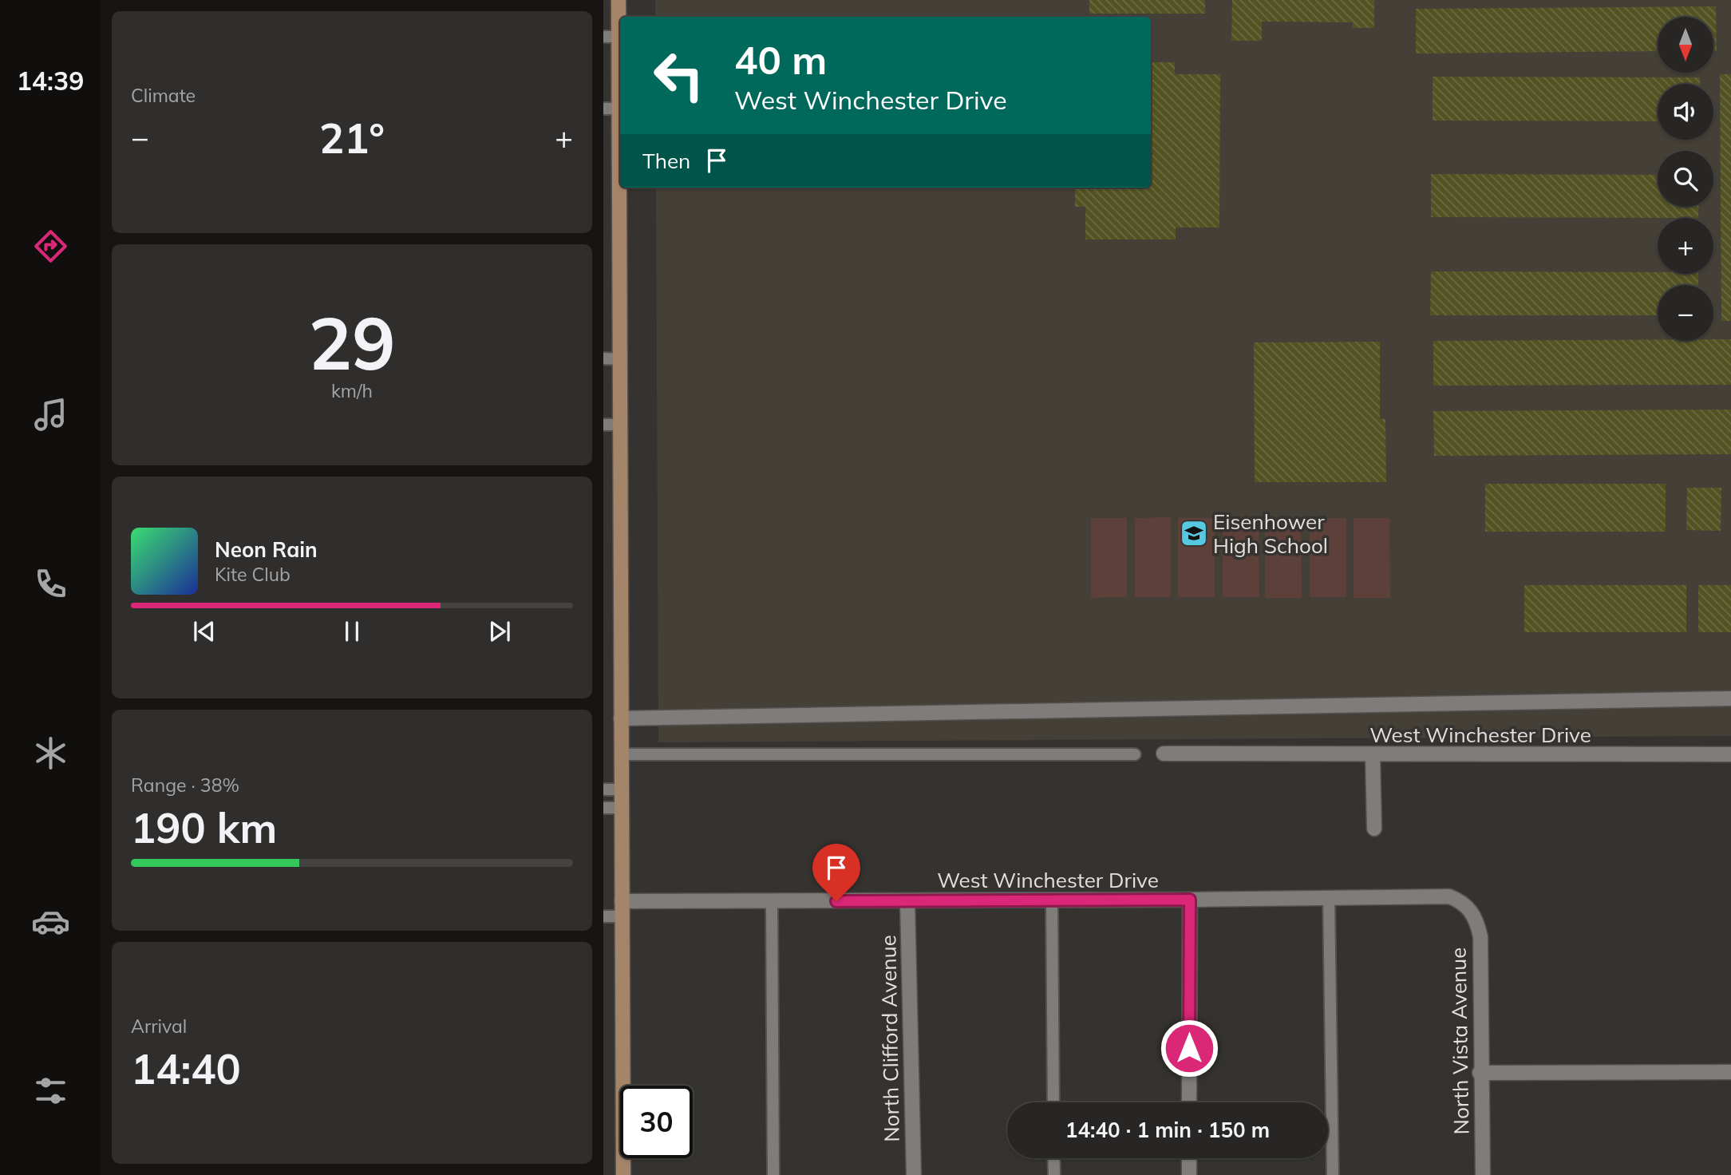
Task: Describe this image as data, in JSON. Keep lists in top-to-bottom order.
{
  "streets": {
    "street": ["West Winchester Drive", "North Clifford Avenue", "North Vista Avenue"]
  },
  "crossings": [
    ["West Winchester Drive", "North Clifford Avenue"],
    ["West Winchester Drive", "North Vista Avenue"]
  ],
  "places": {
    "school or university": ["Eisenhower High School"]
  },
  "north": "bottom",
  "page": {
    "tabs": "14:39",
    "tile": [
      "Climate",
      ["29", "km/h"],
      ["Range · 38%", "190 km"],
      ["Arrival", "14:40"]
    ],
    "map_buttons": ["+", "−"],
    "turn": ["40 m", "West Winchester Drive"],
    "heat": ["−", "21°", "+"],
    "then": "Then",
    "song": ["Neon Rain", "Kite Club"],
    "limit": "30",
    "trip": "14:40 · 1 min · 150 m"
  }
}
